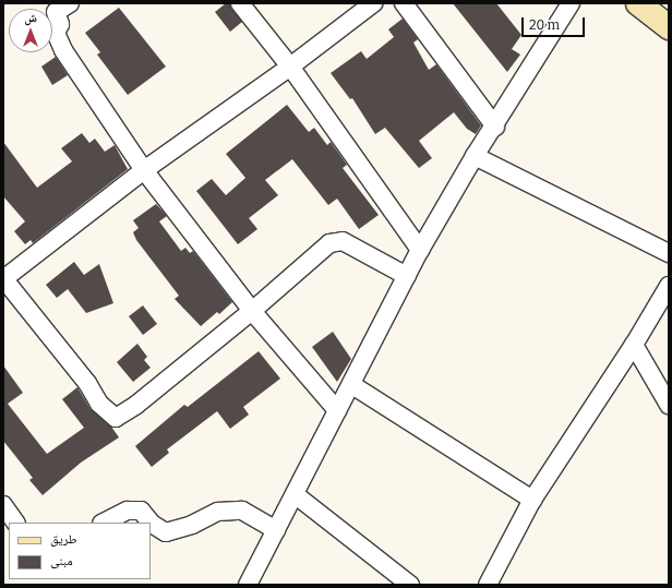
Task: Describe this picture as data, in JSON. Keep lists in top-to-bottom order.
{
  "legend": ["طريق", "مبنى"],
  "scale_bar": "20 m",
  "north": "top"
}
